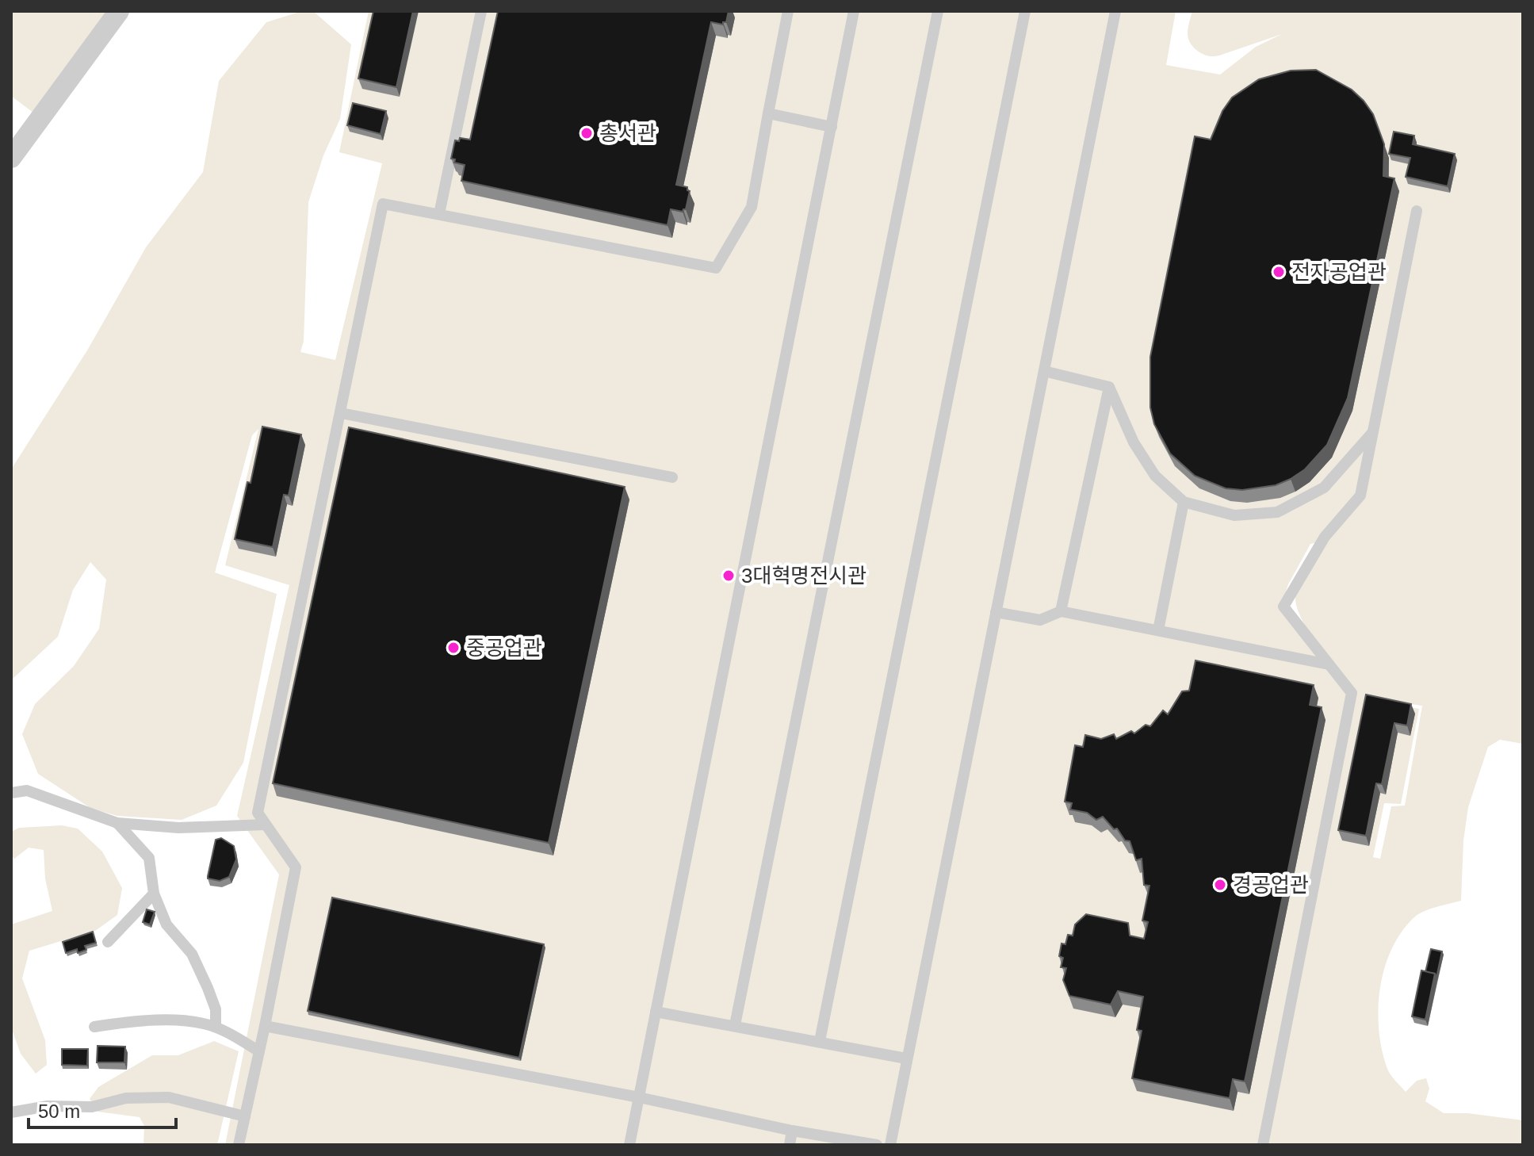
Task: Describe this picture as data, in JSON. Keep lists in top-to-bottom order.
{
  "places": [
    "총서관",
    "전자공업관",
    "3대혁명전시관",
    "중공업관",
    "경공업관"
  ],
  "scale_bar": "50 m"
}
